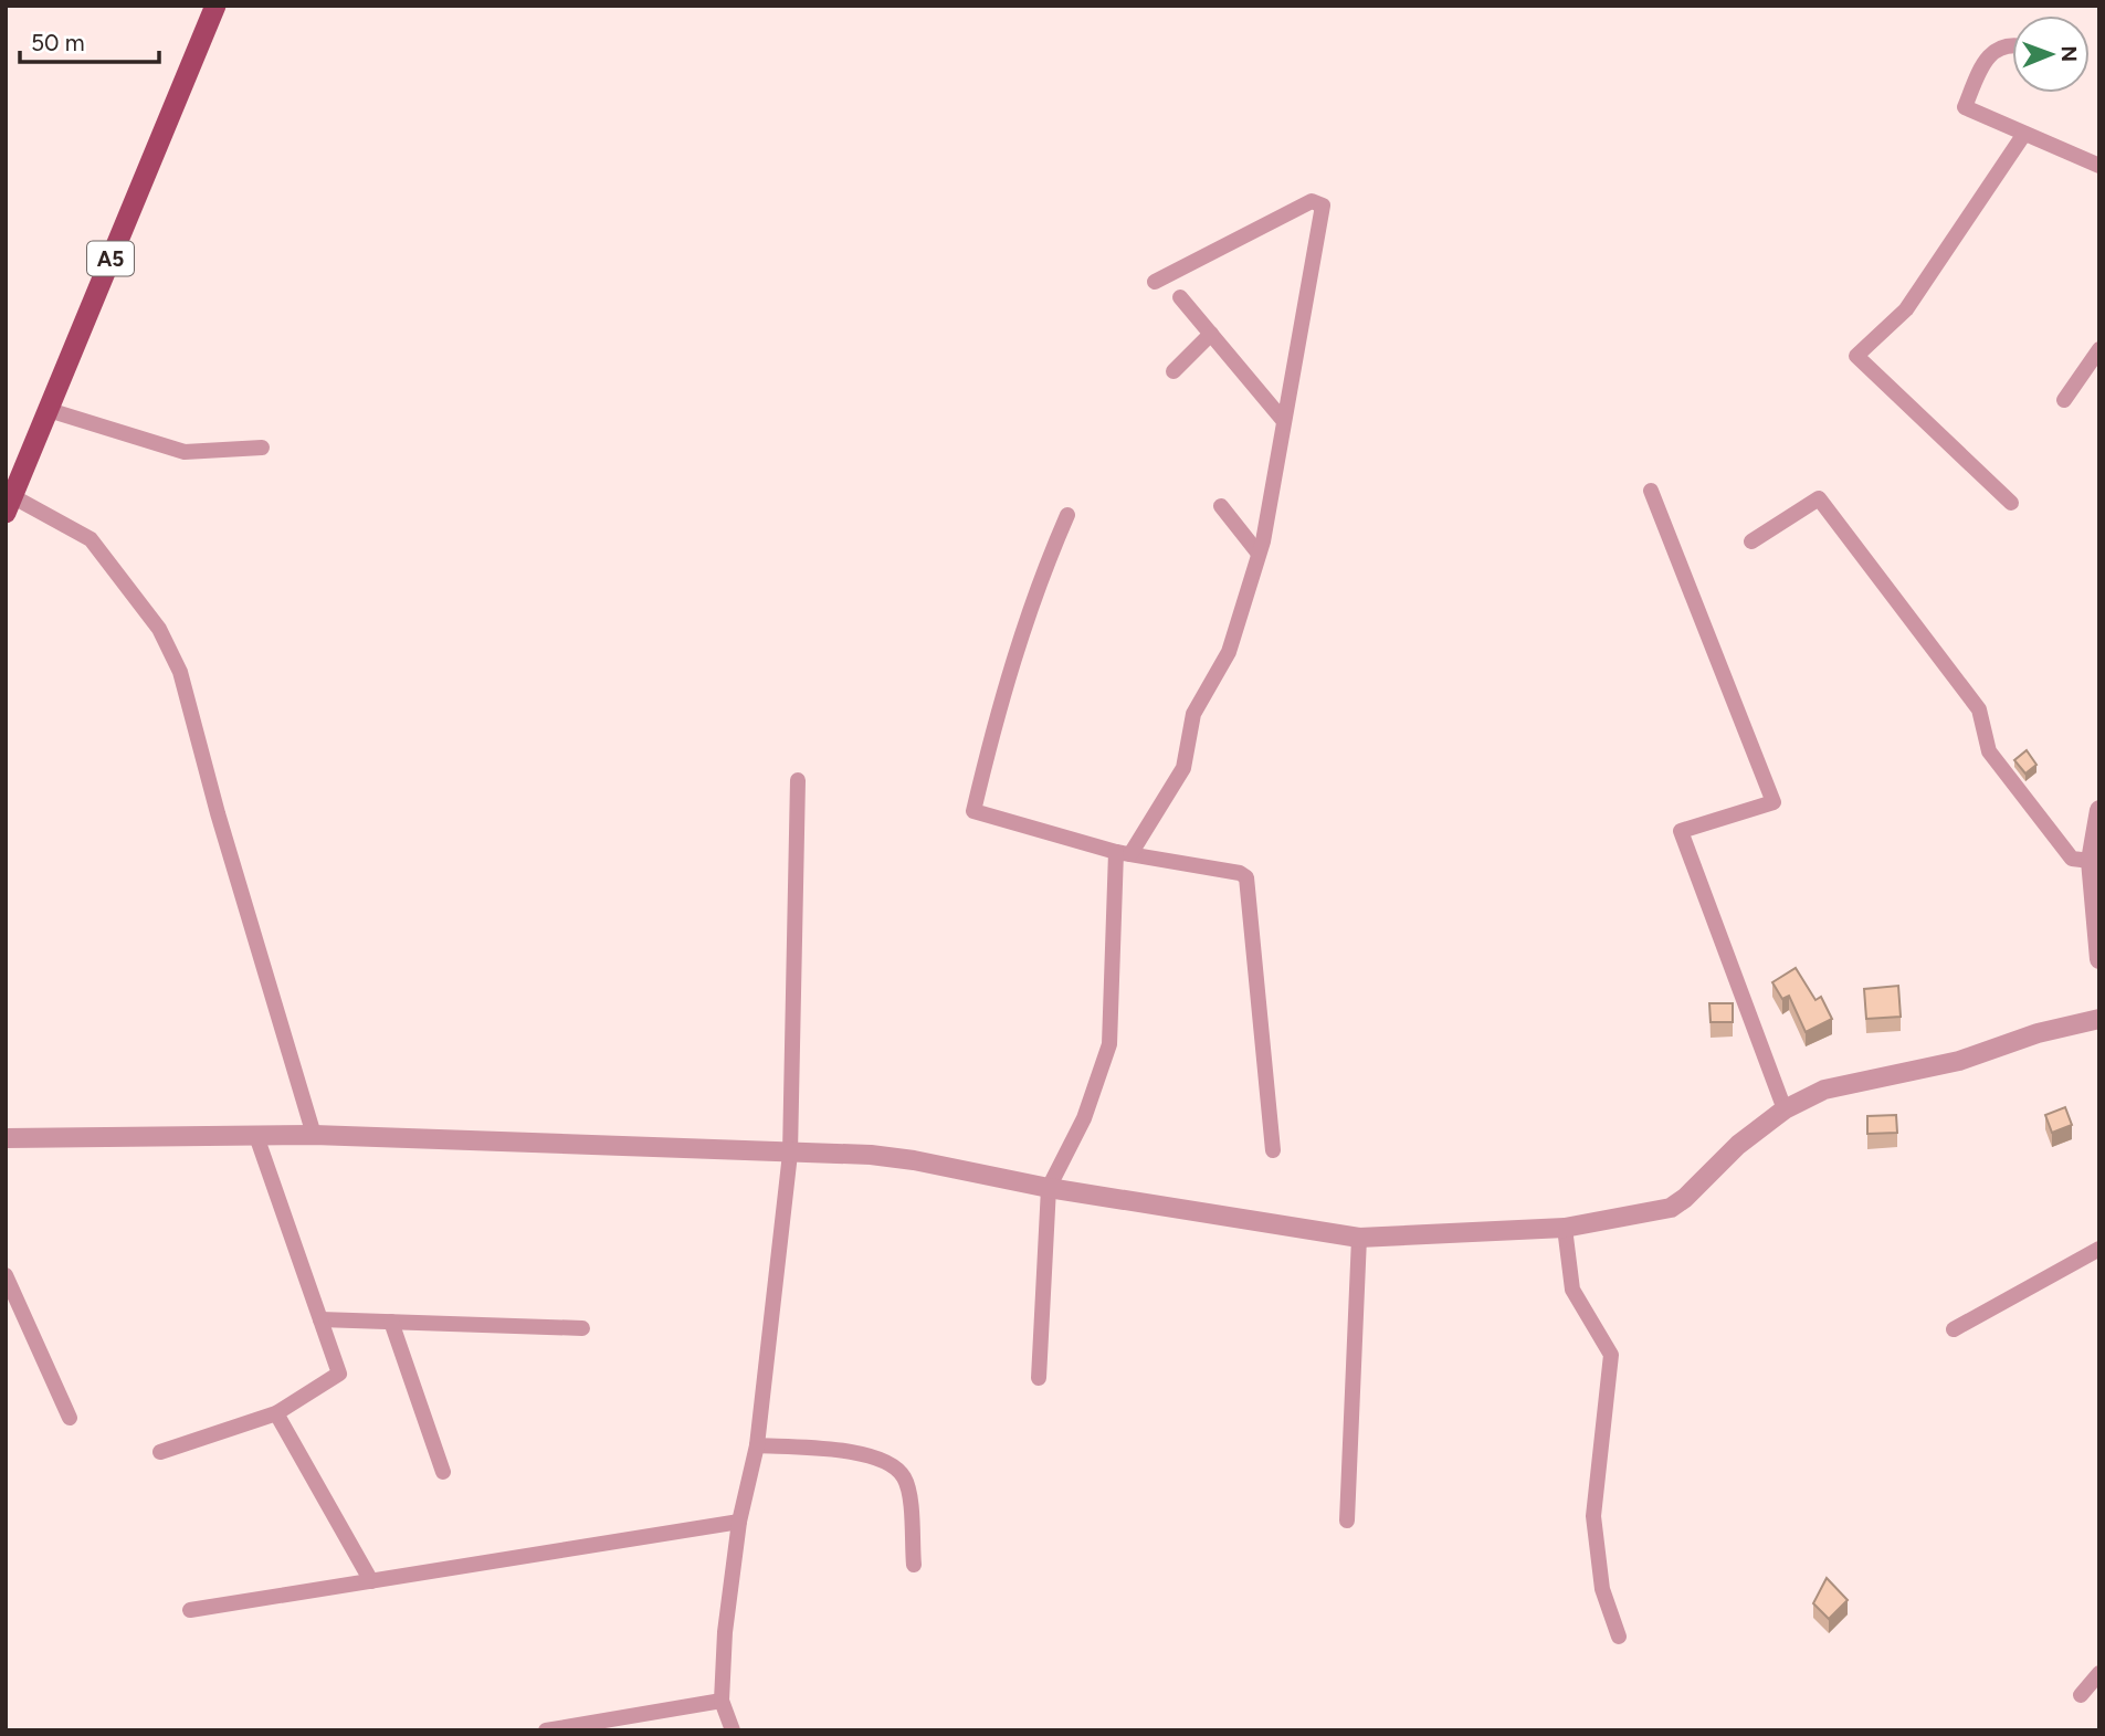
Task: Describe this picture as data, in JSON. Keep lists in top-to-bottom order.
{
  "streets": {
    "main road": ["A5"]
  },
  "scale_bar": "50 m",
  "north": "right"
}
